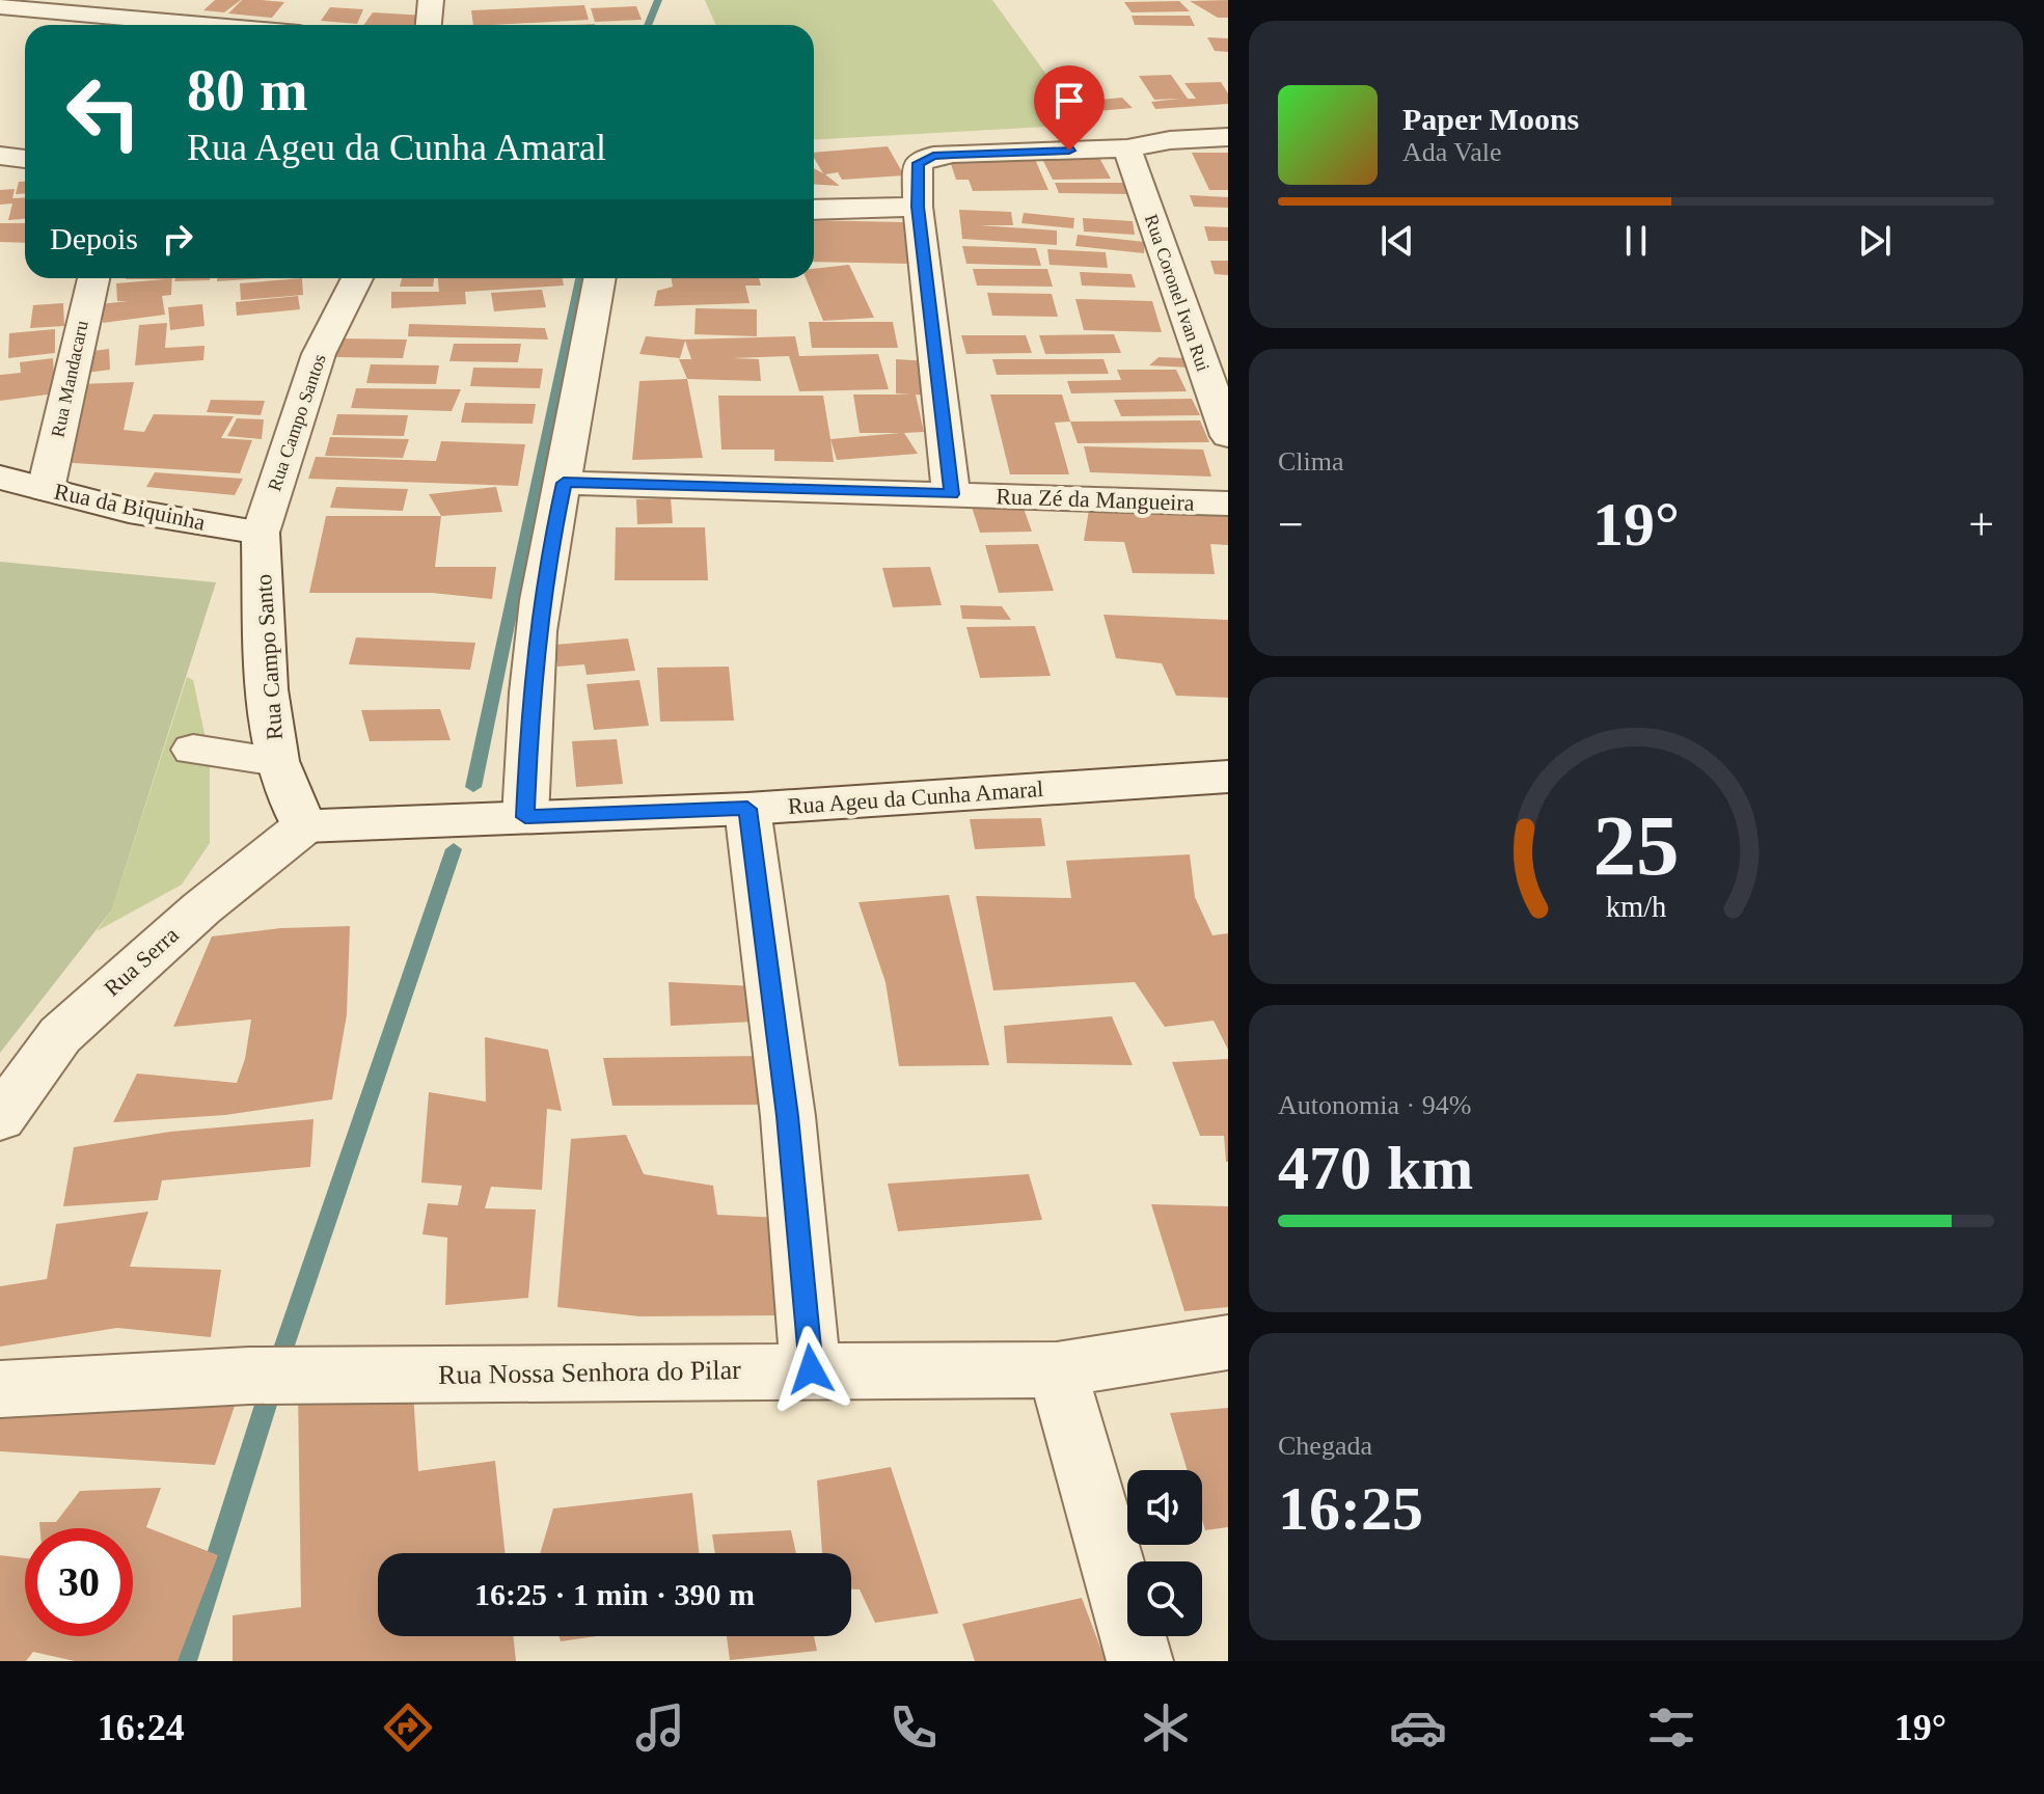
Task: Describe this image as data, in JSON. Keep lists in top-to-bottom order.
{
  "streets": {
    "street": [
      "Rua Coronel Ivan Rui",
      "Rua Mandacaru",
      "Rua Campo Santos",
      "Rua Zé da Mangueira",
      "Rua da Biquinha",
      "Rua Campo Santo",
      "Rua Ageu da Cunha Amaral",
      "Rua Serra",
      "Rua Nossa Senhora do Pilar"
    ]
  },
  "crossings": [
    ["Rua Mandacaru", "Rua da Biquinha"],
    ["Rua Campo Santos", "Rua da Biquinha"],
    ["Rua Campo Santos", "Rua Campo Santo"],
    ["Rua da Biquinha", "Rua Campo Santo"],
    ["Rua Campo Santo", "Rua Ageu da Cunha Amaral"],
    ["Rua Campo Santo", "Rua Serra"],
    ["Rua Ageu da Cunha Amaral", "Rua Serra"]
  ],
  "page": {
    "turn": ["80 m", "Rua Ageu da Cunha Amaral"],
    "song": ["Paper Moons", "Ada Vale"],
    "then": "Depois",
    "tile": [
      "Clima",
      ["Autonomia · 94%", "470 km"],
      ["Chegada", "16:25"]
    ],
    "heat": ["−", "19°", "+"],
    "limit": "30",
    "trip": "16:25 · 1 min · 390 m",
    "tabs": ["16:24", "19°"],
    "gauge": ["25", "km/h"]
  }
}
